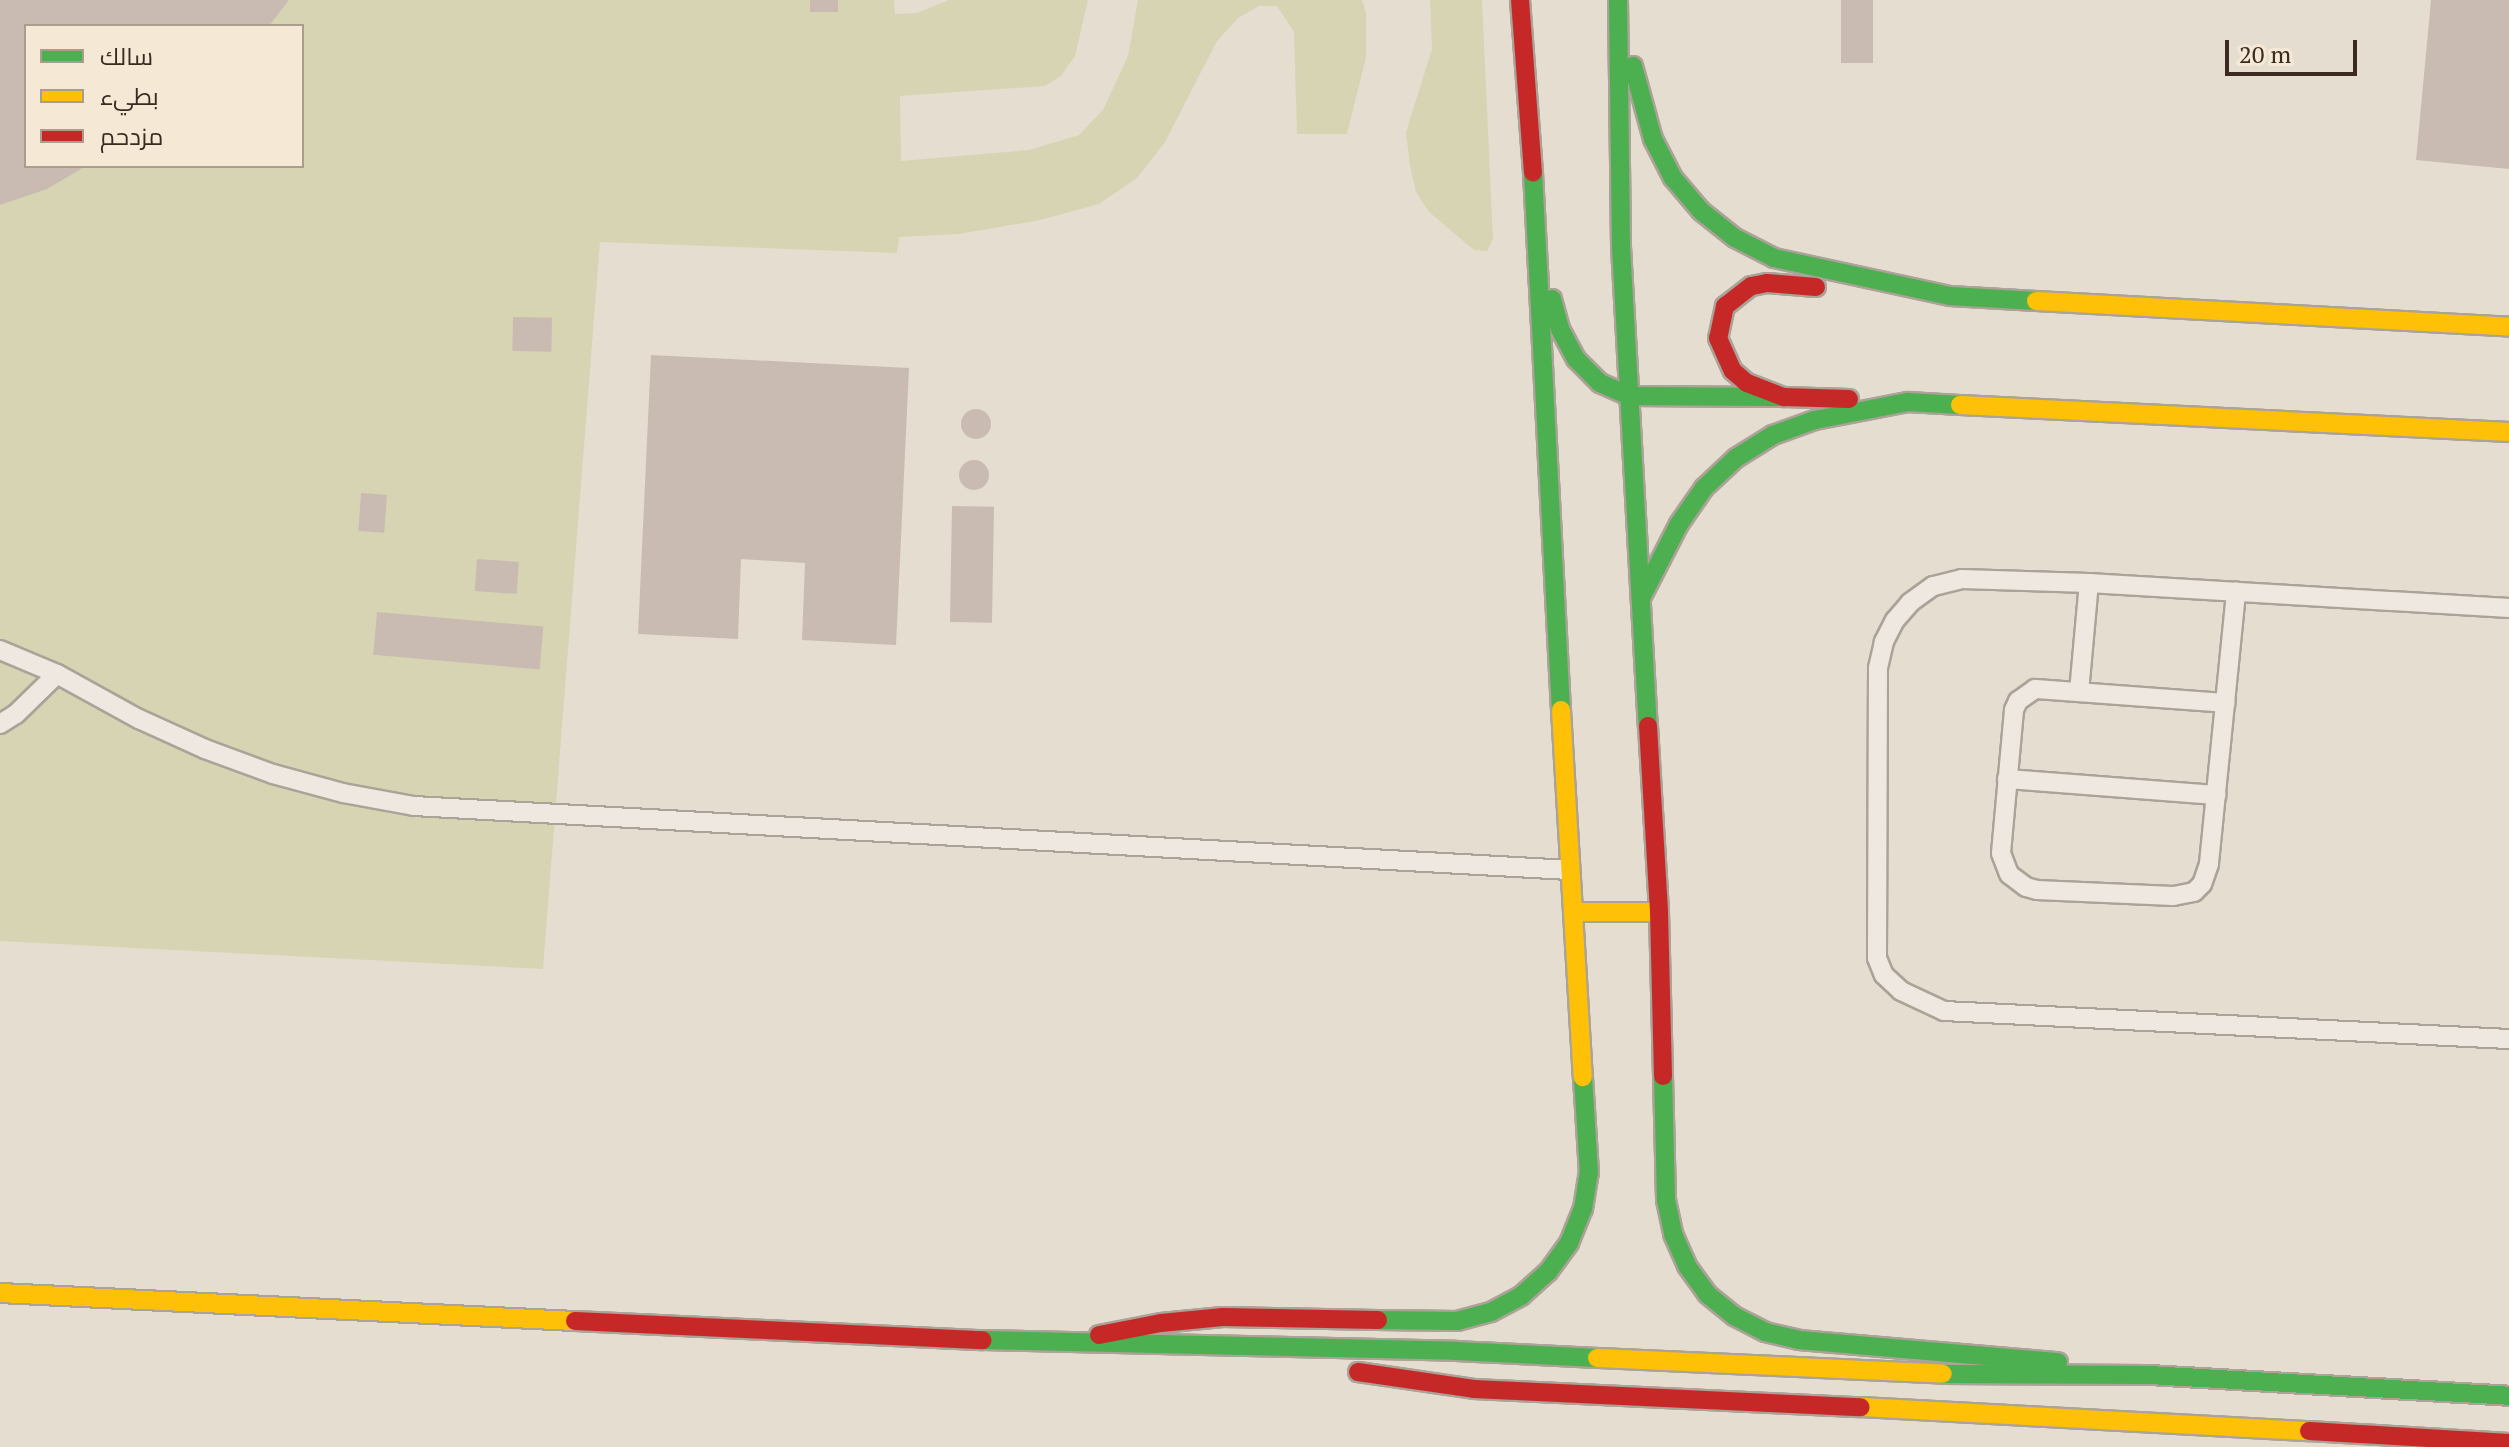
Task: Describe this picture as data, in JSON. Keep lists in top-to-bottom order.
{
  "legend": ["سالك", "بطيء", "مزدحم"],
  "scale_bar": "20 m"
}
